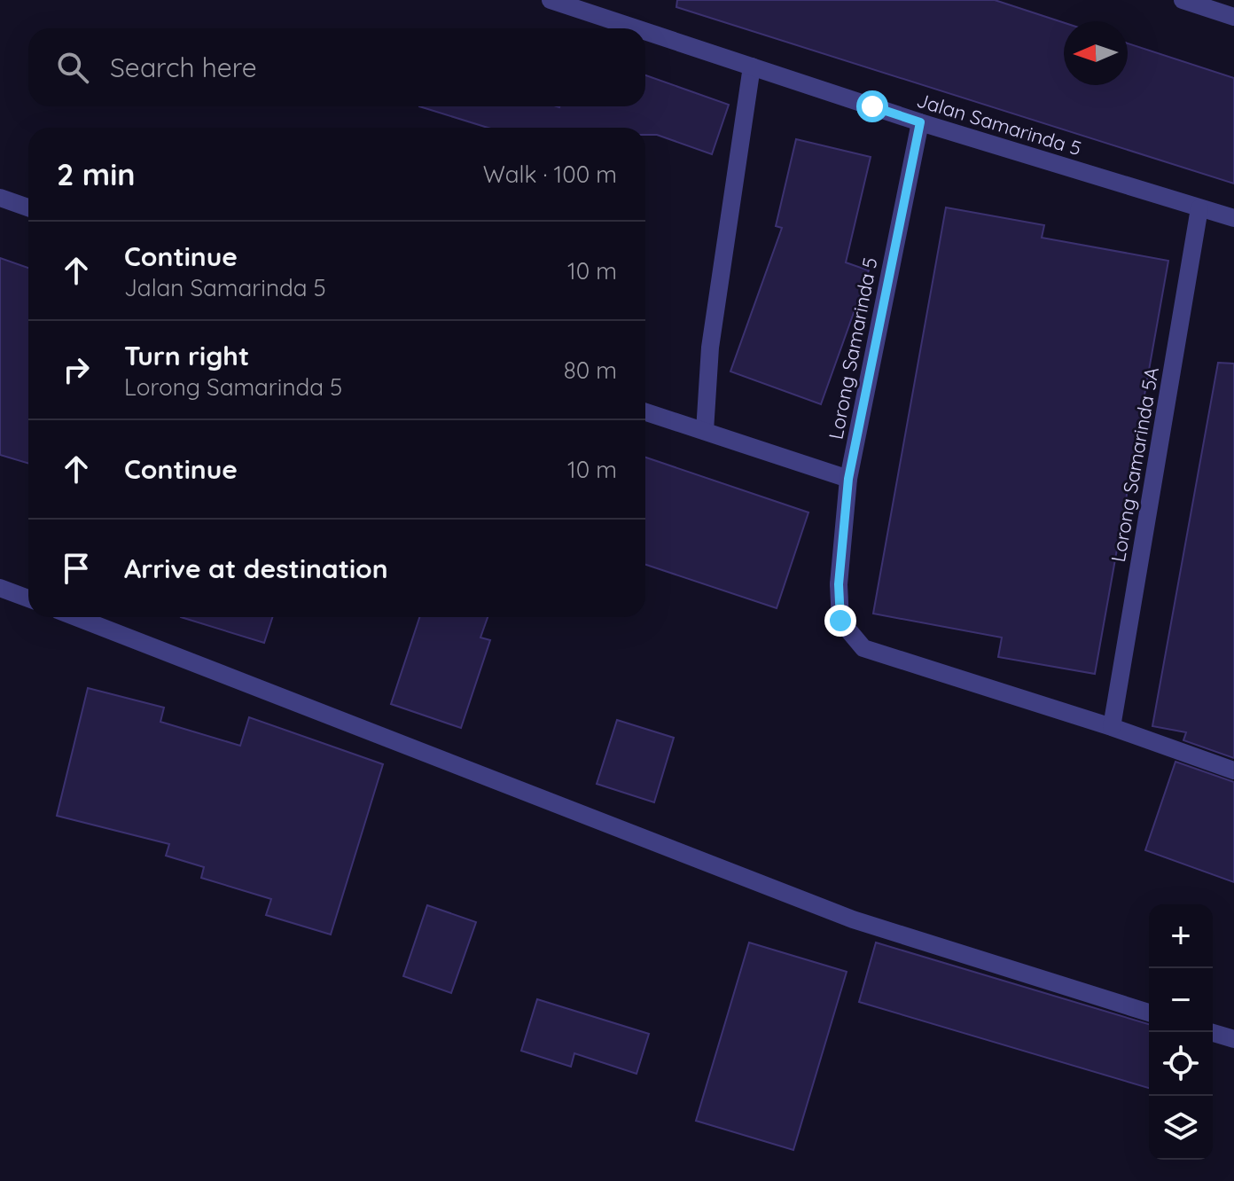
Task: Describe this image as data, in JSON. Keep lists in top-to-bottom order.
{
  "streets": {
    "street": ["Jalan Samarinda 5", "Lorong Samarinda 5", "Lorong Samarinda 5A"]
  },
  "crossings": [
    ["Jalan Samarinda 5", "Lorong Samarinda 5"],
    ["Jalan Samarinda 5", "Lorong Samarinda 5A"],
    ["Lorong Samarinda 5", "Lorong Samarinda 5A"]
  ],
  "north": "left",
  "page": {
    "search": "Search here",
    "heading": ["2 min", "Walk · 100 m"],
    "list": [
      ["Continue", "Jalan Samarinda 5", "10 m"],
      ["Turn right", "Lorong Samarinda 5", "80 m"],
      ["Continue", "10 m"],
      "Arrive at destination"
    ],
    "map_buttons": ["+", "−"]
  }
}
